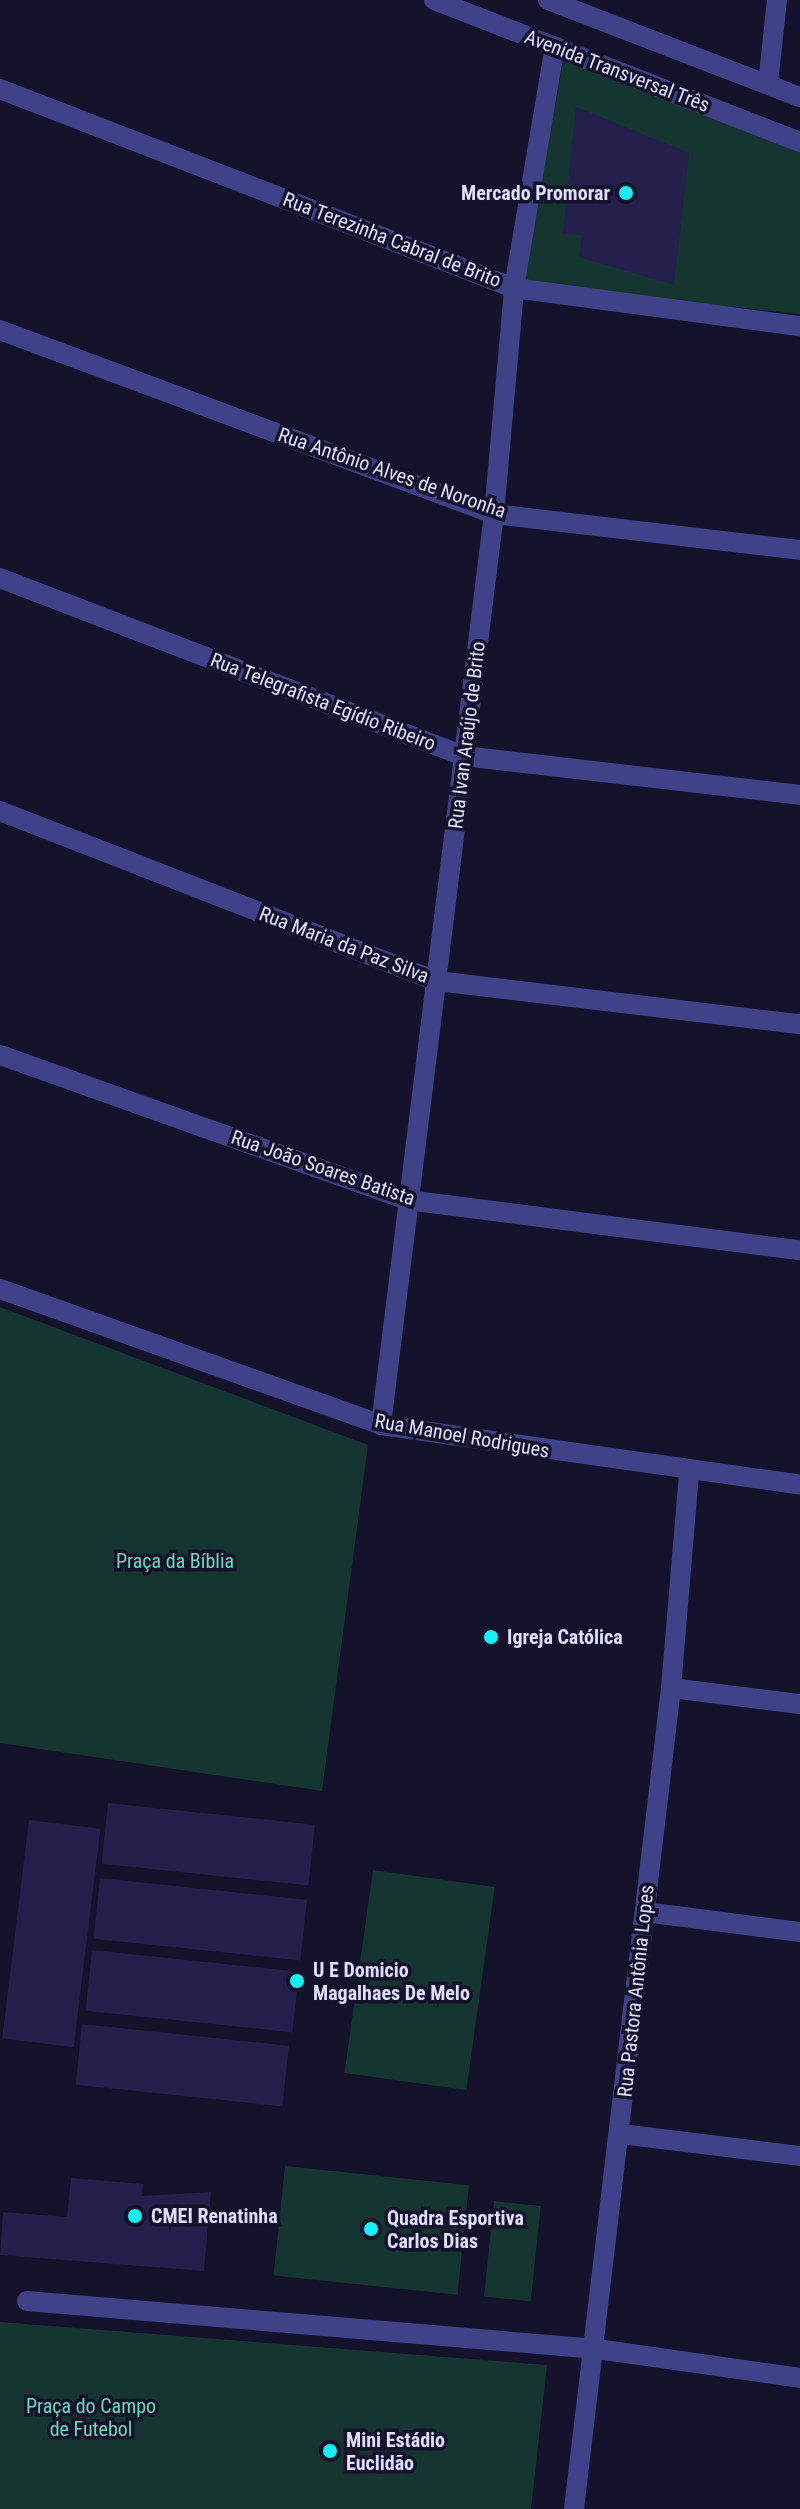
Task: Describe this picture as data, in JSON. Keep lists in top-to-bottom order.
{
  "streets": {
    "street": [
      "Avenida Transversal Três",
      "Rua Terezinha Cabral de Brito",
      "Rua Antônio Alves de Noronha",
      "Rua Telegrafista Egídio Ribeiro",
      "Rua Ivan Araújo de Brito",
      "Rua Maria da Paz Silva",
      "Rua João Soares Batista",
      "Rua Manoel Rodrigues",
      "Rua Pastora Antônia Lopes"
    ]
  },
  "crossings": [
    ["Avenida Transversal Três", "Rua Ivan Araújo de Brito"],
    ["Rua Terezinha Cabral de Brito", "Rua Ivan Araújo de Brito"],
    ["Rua Antônio Alves de Noronha", "Rua Ivan Araújo de Brito"],
    ["Rua Telegrafista Egídio Ribeiro", "Rua Ivan Araújo de Brito"],
    ["Rua Ivan Araújo de Brito", "Rua Maria da Paz Silva"],
    ["Rua Ivan Araújo de Brito", "Rua João Soares Batista"],
    ["Rua Ivan Araújo de Brito", "Rua Manoel Rodrigues"],
    ["Rua Manoel Rodrigues", "Rua Pastora Antônia Lopes"]
  ],
  "parks": ["Praça da Bíblia", "Praça do Campo de Futebol"],
  "places": [
    "Mercado Promorar",
    "Igreja Católica",
    "U E Domicio Magalhaes De Melo",
    "CMEI Renatinha",
    "Quadra Esportiva Carlos Dias",
    "Mini Estádio Euclidão"
  ]
}
